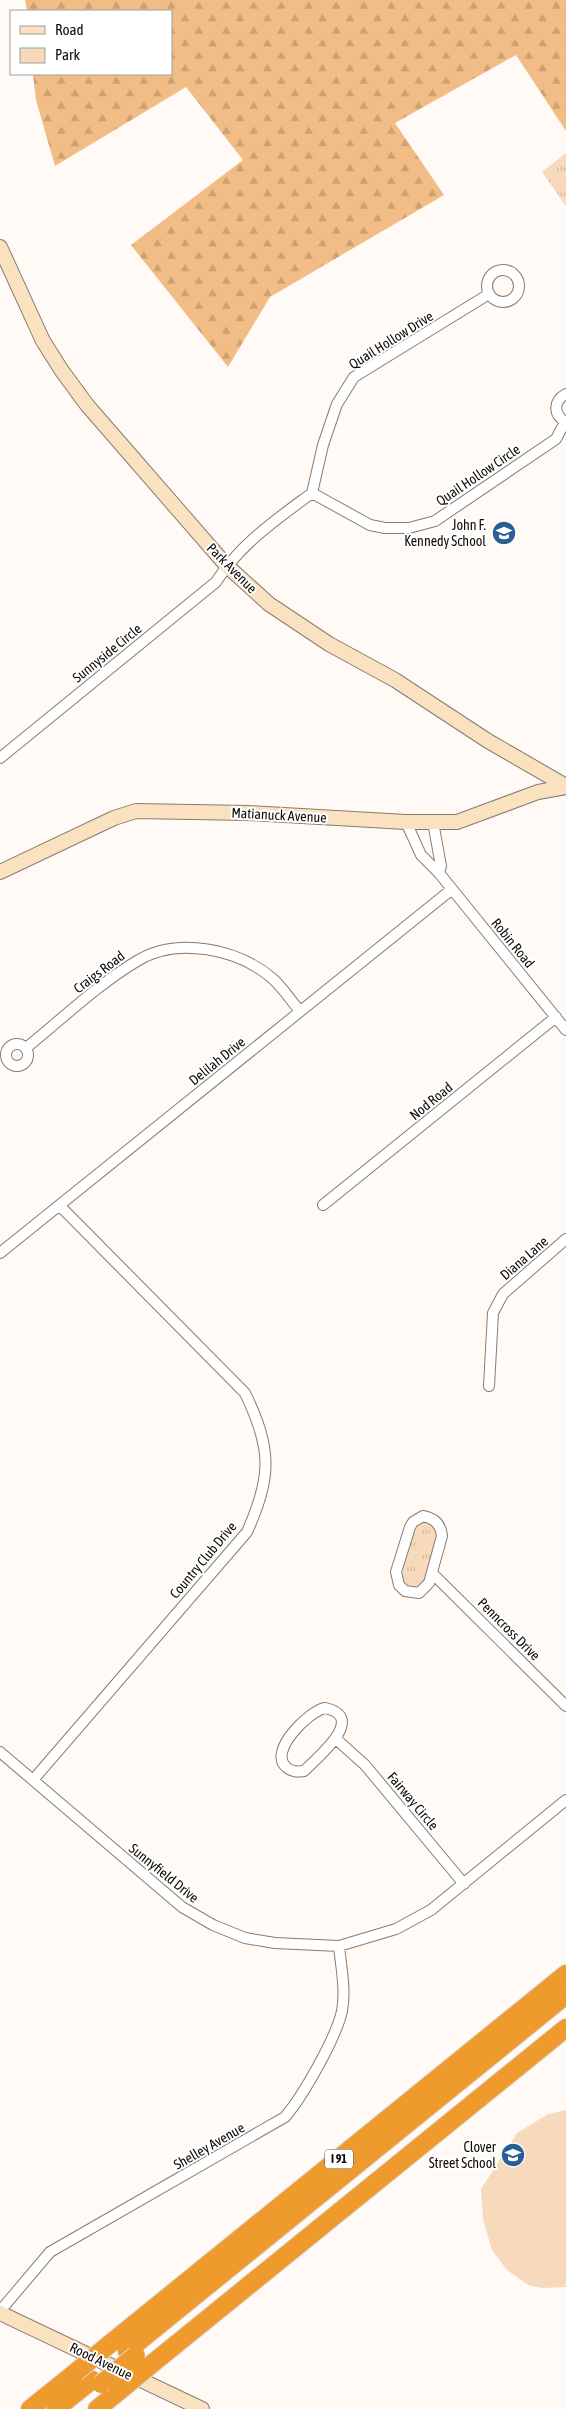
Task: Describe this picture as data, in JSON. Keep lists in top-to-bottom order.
{
  "streets": {
    "highway": ["I 91"],
    "street": [
      "Quail Hollow Drive",
      "Quail Hollow Circle",
      "Park Avenue",
      "Sunnyside Circle",
      "Matianuck Avenue",
      "Robin Road",
      "Craigs Road",
      "Delilah Drive",
      "Nod Road",
      "Diana Lane",
      "Country Club Drive",
      "Penncross Drive",
      "Fairway Circle",
      "Sunnyfield Drive",
      "Shelley Avenue",
      "Rood Avenue"
    ]
  },
  "crossings": [
    ["Quail Hollow Drive", "Quail Hollow Circle"],
    ["Park Avenue", "Sunnyside Circle"],
    ["Park Avenue", "Matianuck Avenue"],
    ["Matianuck Avenue", "Robin Road"],
    ["Robin Road", "Delilah Drive"],
    ["Robin Road", "Nod Road"],
    ["Craigs Road", "Delilah Drive"],
    ["Delilah Drive", "Country Club Drive"],
    ["Country Club Drive", "Sunnyfield Drive"],
    ["Fairway Circle", "Sunnyfield Drive"],
    ["Sunnyfield Drive", "Shelley Avenue"],
    ["Shelley Avenue", "Rood Avenue"]
  ],
  "places": {
    "school or university": ["John F. Kennedy School", "Clover Street School"]
  },
  "legend": ["Road", "Park"]
}
